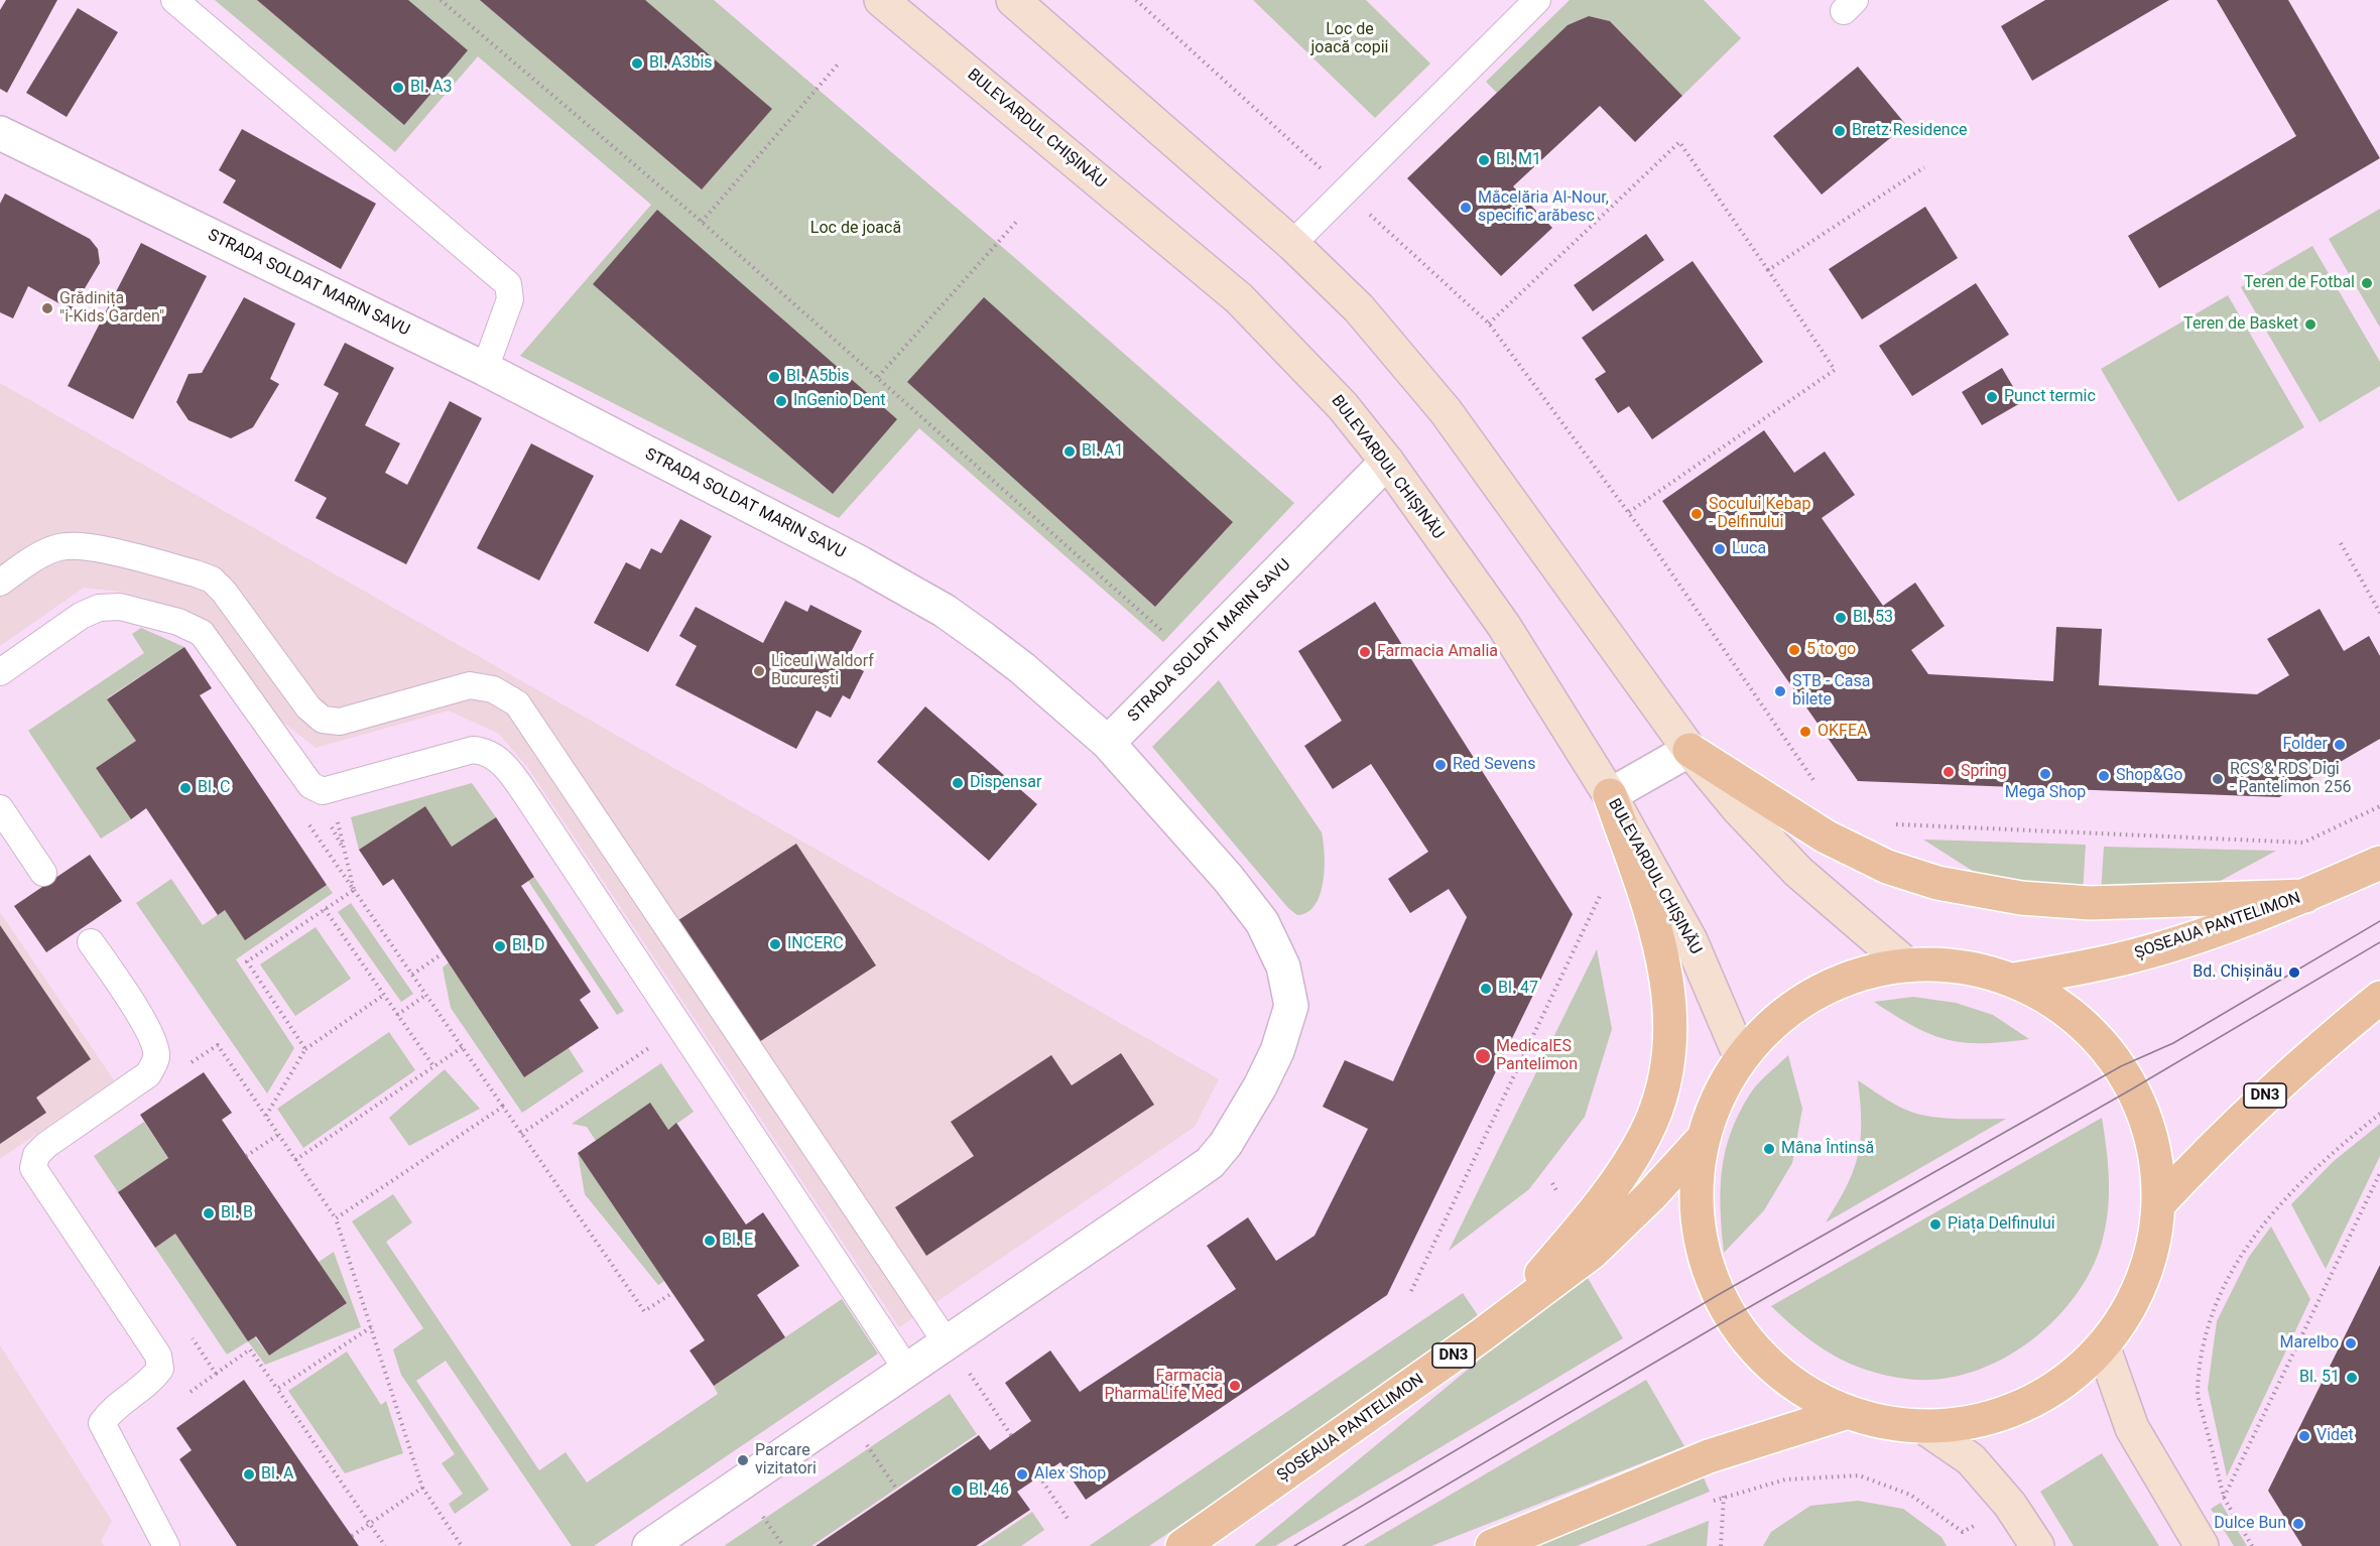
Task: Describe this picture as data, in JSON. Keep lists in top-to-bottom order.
{
  "streets": {
    "main road": ["BULEVARDUL CHIȘINĂU", "ȘOSEAUA PANTELIMON", "DN3"],
    "street": ["STRADA SOLDAT MARIN SAVU"]
  },
  "crossings": [
    ["BULEVARDUL CHIȘINĂU", "STRADA SOLDAT MARIN SAVU"],
    ["BULEVARDUL CHIȘINĂU", "DN3"],
    ["ȘOSEAUA PANTELIMON", "DN3"]
  ],
  "parks": ["Loc de joacă copii", "Loc de joacă"],
  "places": [
    "Bl. A3bis",
    "Bl. A3",
    "Bretz Residence",
    "Bl. M1",
    "Măcelăria Al-Nour, specific arăbesc",
    "Teren de Fotbal",
    "Grădinița \"i-Kids Garden\"",
    "Teren de Basket",
    "Bl. A5bis",
    "Punct termic",
    "InGenio Dent",
    "Bl. A1",
    "Socului Kebap - Delfinului",
    "Luca",
    "Bl. 53",
    "5 to go",
    "Farmacia Amalia",
    "Liceul Waldorf București",
    "STB - Casa bilete",
    "OKFEA",
    "Folder",
    "Red Sevens",
    "Spring",
    "Mega Shop",
    "Shop&Go",
    "RCS & RDS Digi - Pantelimon 256",
    "Dispensar",
    "Bl. C",
    "INCERC",
    "Bl. D",
    "Bd. Chișinău",
    "Bl. 47",
    "MedicalES Pantelimon",
    "Mâna Întinsă",
    "Bl. B",
    "Piața Delfinului",
    "Bl. E",
    "Marelbo",
    "Bl. 51",
    "Farmacia PharmaLife Med",
    "Videt",
    "Parcare vizitatori",
    "Bl. A",
    "Alex Shop",
    "Bl. 46",
    "Dulce Bun"
  ]
}
